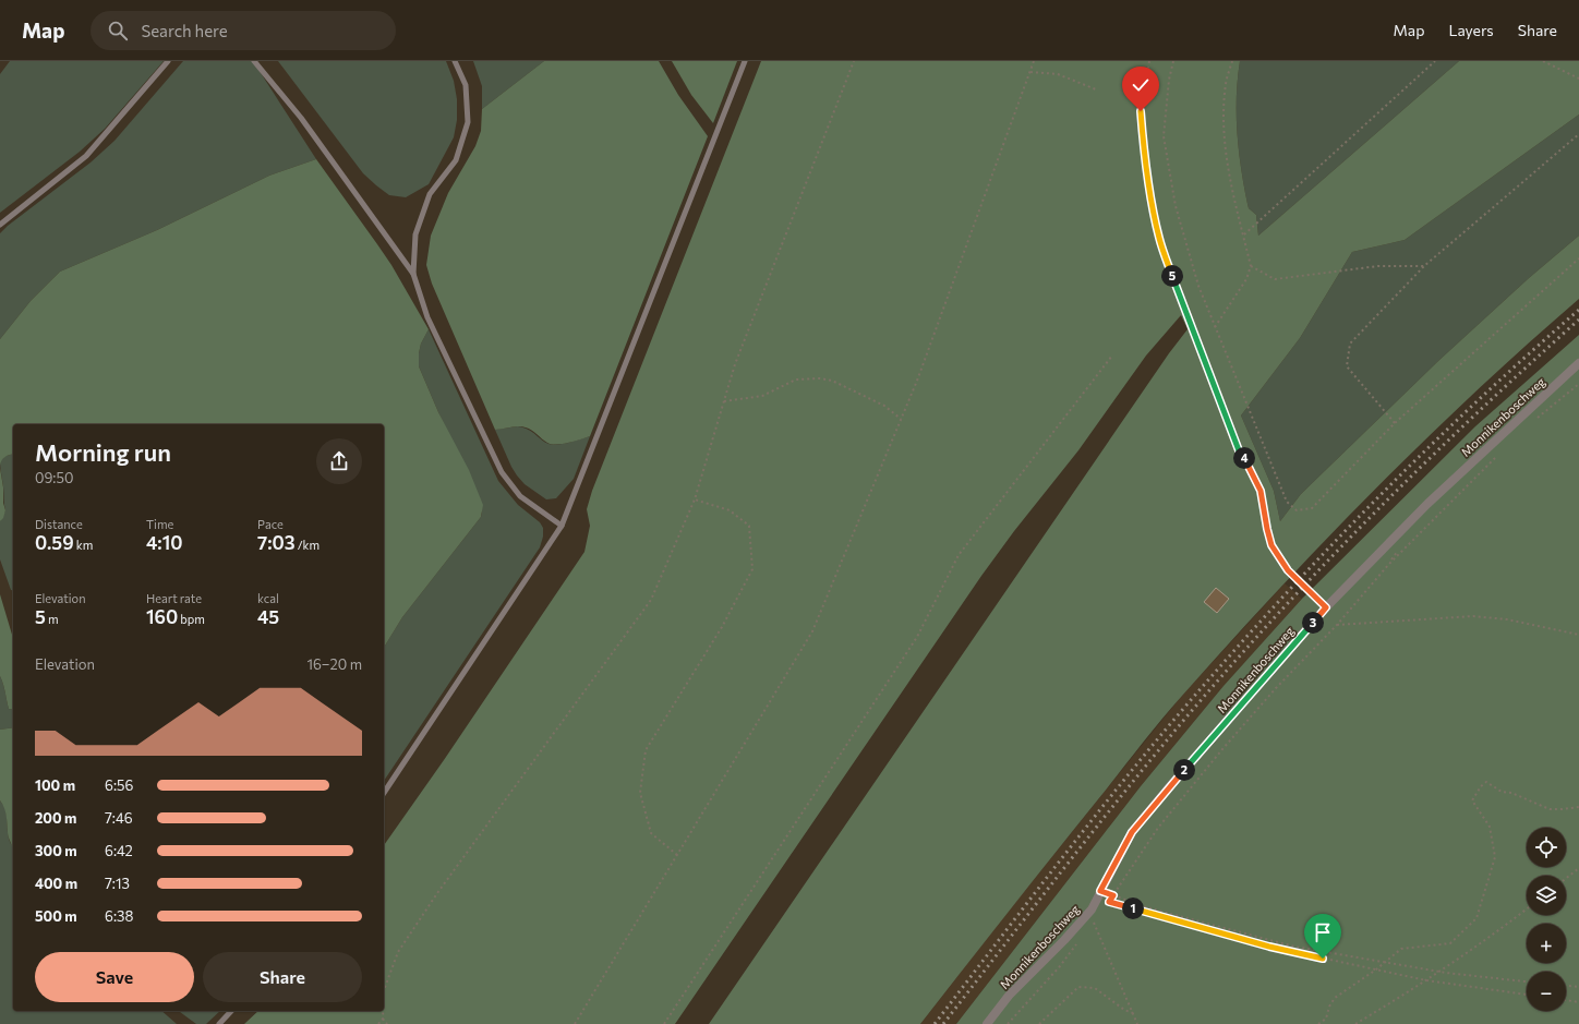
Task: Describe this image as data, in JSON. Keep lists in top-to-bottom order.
{
  "streets": {
    "street": ["Monnikenboschweg"]
  },
  "page": {
    "header": "Map",
    "search": "Search here",
    "nav": ["Map", "Layers", "Share"],
    "pins": [
      "5",
      "4",
      "3",
      "2",
      "1"
    ],
    "heading": ["Morning run", "09:50"],
    "stats": [
      ["Distance", "0.59 km"],
      ["Time", "4:10"],
      ["Pace", "7:03 /km"],
      ["Elevation", "5 m"],
      ["Heart rate", "160 bpm"],
      ["kcal", "45"]
    ],
    "chart": ["Elevation", "16–20 m"],
    "list": [
      {
        "name": "100 m",
        "note": "6:56"
      },
      {
        "name": "200 m",
        "note": "7:46"
      },
      {
        "name": "300 m",
        "note": "6:42"
      },
      {
        "name": "400 m",
        "note": "7:13"
      },
      {
        "name": "500 m",
        "note": "6:38"
      }
    ],
    "map_buttons": ["+", "−"],
    "buttons": ["Save", "Share"]
  }
}
